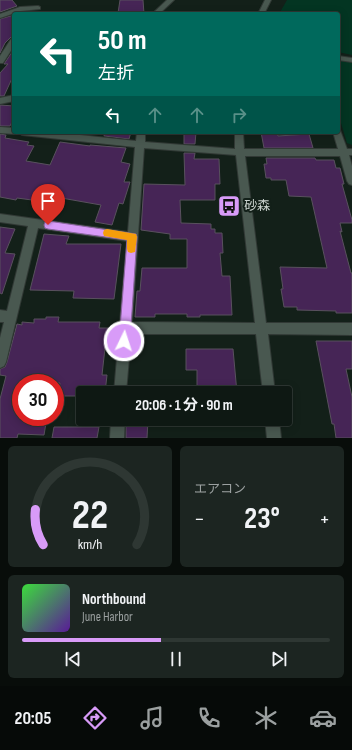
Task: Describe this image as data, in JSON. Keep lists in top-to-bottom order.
{
  "places": {
    "bus stop": ["砂森"]
  },
  "page": {
    "turn": ["50 m", "左折"],
    "limit": "30",
    "trip": "20:06 · 1 分 · 90 m",
    "tile": "エアコン",
    "heat": ["−", "23°", "+"],
    "song": ["Northbound", "June Harbor"],
    "tabs": "20:05",
    "gauge": ["22", "km/h"]
  }
}
